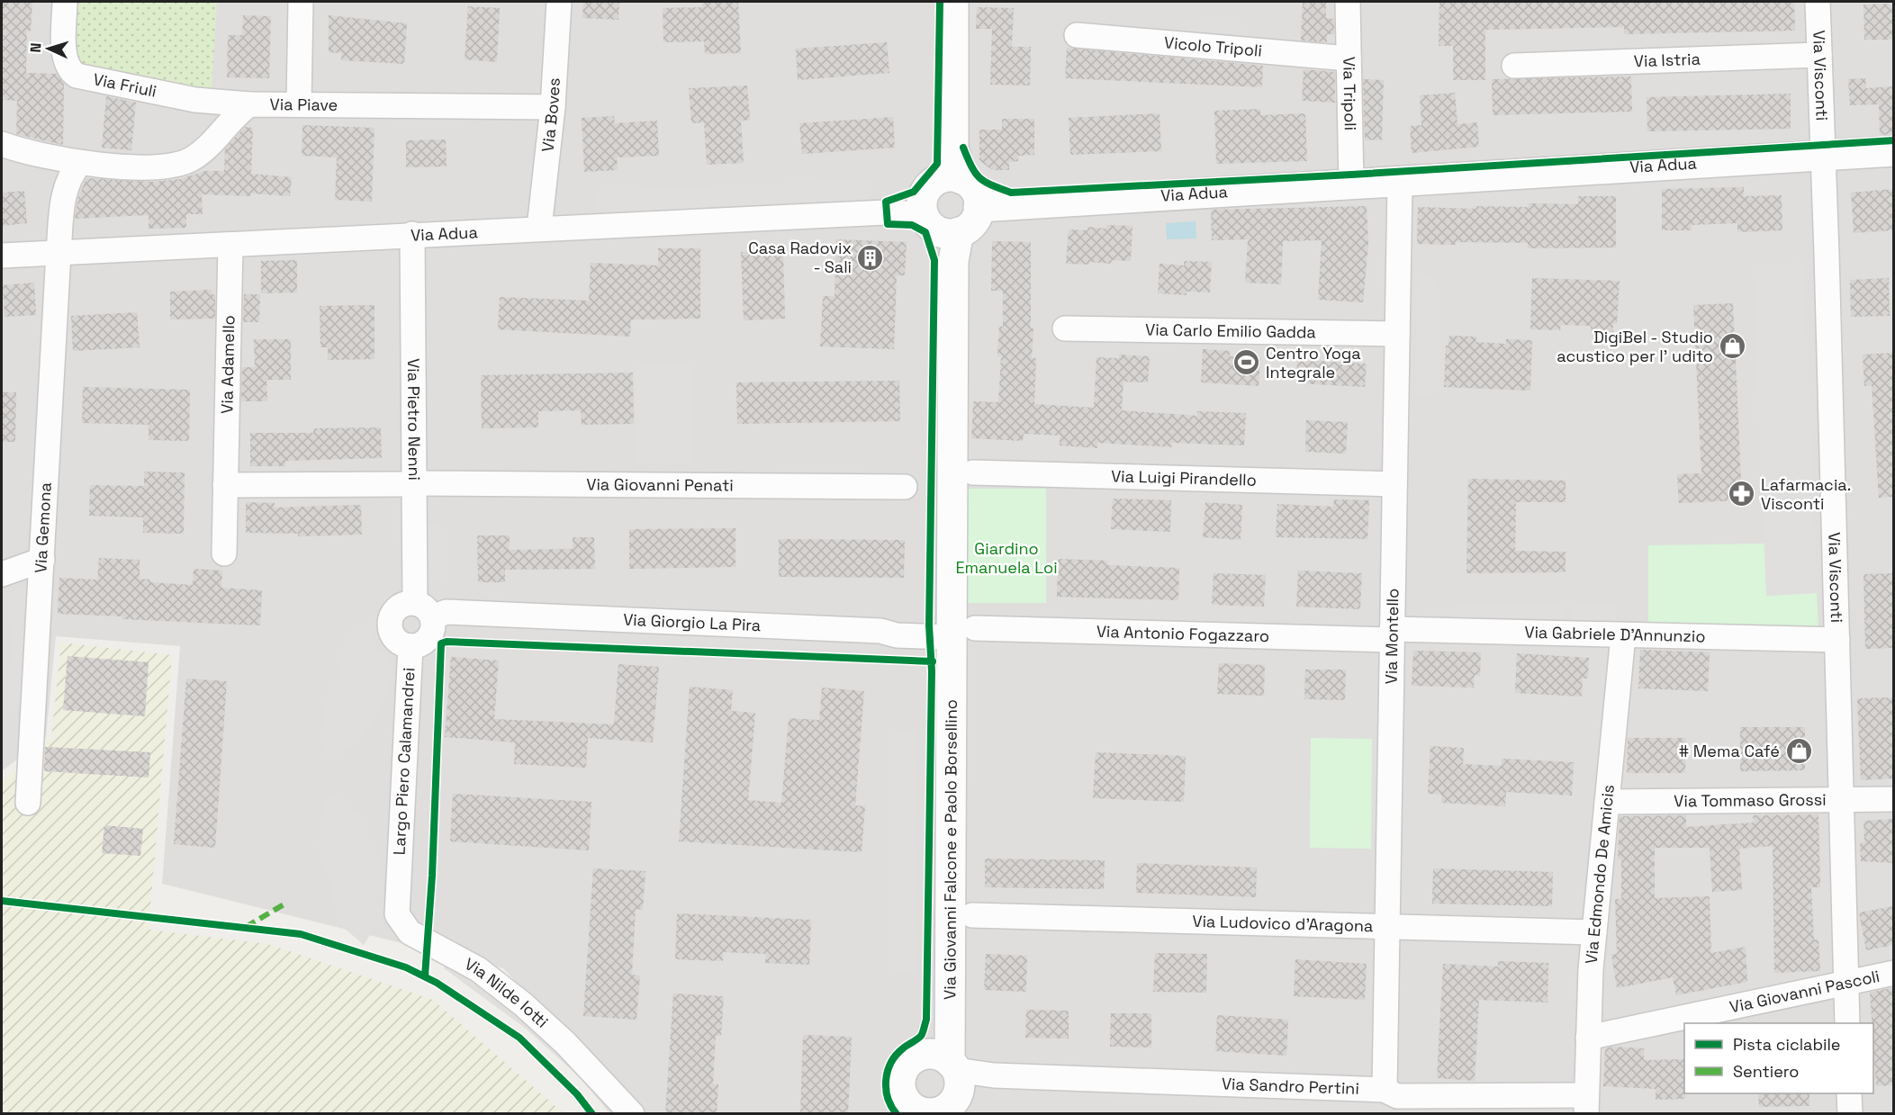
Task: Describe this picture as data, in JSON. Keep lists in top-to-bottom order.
{
  "streets": {
    "street": [
      "Vicolo Tripoli",
      "Via Istria",
      "Via Visconti",
      "Via Friuli",
      "Via Tripoli",
      "Via Piave",
      "Via Boves",
      "Via Adua",
      "Via Carlo Emilio Gadda",
      "Via Adamello",
      "Via Pietro Nenni",
      "Via Luigi Pirandello",
      "Via Giovanni Penati",
      "Via Gemona",
      "Via Giorgio La Pira",
      "Via Antonio Fogazzaro",
      "Via Gabriele D'Annunzio",
      "Via Montello",
      "Largo Piero Calamandrei",
      "Via Tommaso Grossi",
      "Via Giovanni Falcone e Paolo Borsellino",
      "Via Edmondo De Amicis",
      "Via Ludovico d'Aragona",
      "Via Giovanni Pascoli",
      "Via Nilde Iotti",
      "Via Sandro Pertini"
    ]
  },
  "crossings": [
    ["Vicolo Tripoli", "Via Tripoli"],
    ["Via Istria", "Via Visconti"],
    ["Via Visconti", "Via Adua"],
    ["Via Visconti", "Via Gabriele D'Annunzio"],
    ["Via Visconti", "Via Tommaso Grossi"],
    ["Via Visconti", "Via Giovanni Pascoli"],
    ["Via Friuli", "Via Piave"],
    ["Via Tripoli", "Via Adua"],
    ["Via Piave", "Via Boves"],
    ["Via Boves", "Via Adua"],
    ["Via Adua", "Via Adamello"],
    ["Via Adua", "Via Pietro Nenni"],
    ["Via Adua", "Via Gemona"],
    ["Via Adua", "Via Montello"],
    ["Via Adua", "Via Giovanni Falcone e Paolo Borsellino"],
    ["Via Carlo Emilio Gadda", "Via Montello"],
    ["Via Pietro Nenni", "Via Giovanni Penati"],
    ["Via Pietro Nenni", "Via Giorgio La Pira"],
    ["Via Pietro Nenni", "Largo Piero Calamandrei"],
    ["Via Luigi Pirandello", "Via Montello"],
    ["Via Giorgio La Pira", "Via Antonio Fogazzaro"],
    ["Via Giorgio La Pira", "Largo Piero Calamandrei"],
    ["Via Giorgio La Pira", "Via Giovanni Falcone e Paolo Borsellino"],
    ["Via Antonio Fogazzaro", "Via Gabriele D'Annunzio"],
    ["Via Antonio Fogazzaro", "Via Montello"],
    ["Via Antonio Fogazzaro", "Via Giovanni Falcone e Paolo Borsellino"],
    ["Via Gabriele D'Annunzio", "Via Montello"],
    ["Via Gabriele D'Annunzio", "Via Edmondo De Amicis"],
    ["Via Montello", "Via Ludovico d'Aragona"],
    ["Via Montello", "Via Sandro Pertini"],
    ["Largo Piero Calamandrei", "Via Nilde Iotti"],
    ["Via Tommaso Grossi", "Via Edmondo De Amicis"],
    ["Via Giovanni Falcone e Paolo Borsellino", "Via Sandro Pertini"],
    ["Via Edmondo De Amicis", "Via Ludovico d'Aragona"],
    ["Via Edmondo De Amicis", "Via Giovanni Pascoli"],
    ["Via Edmondo De Amicis", "Via Sandro Pertini"]
  ],
  "parks": ["Giardino Emanuela Loi"],
  "places": {
    "building": ["Casa Radovix - Sali"],
    "shop": ["DigiBel - Studio acustico per l' udito", "# Mema Café"],
    "sports": ["Centro Yoga Integrale"],
    "pharmacy": ["Lafarmacia. Visconti"]
  },
  "legend": ["Pista ciclabile", "Sentiero"],
  "north": "left"
}
